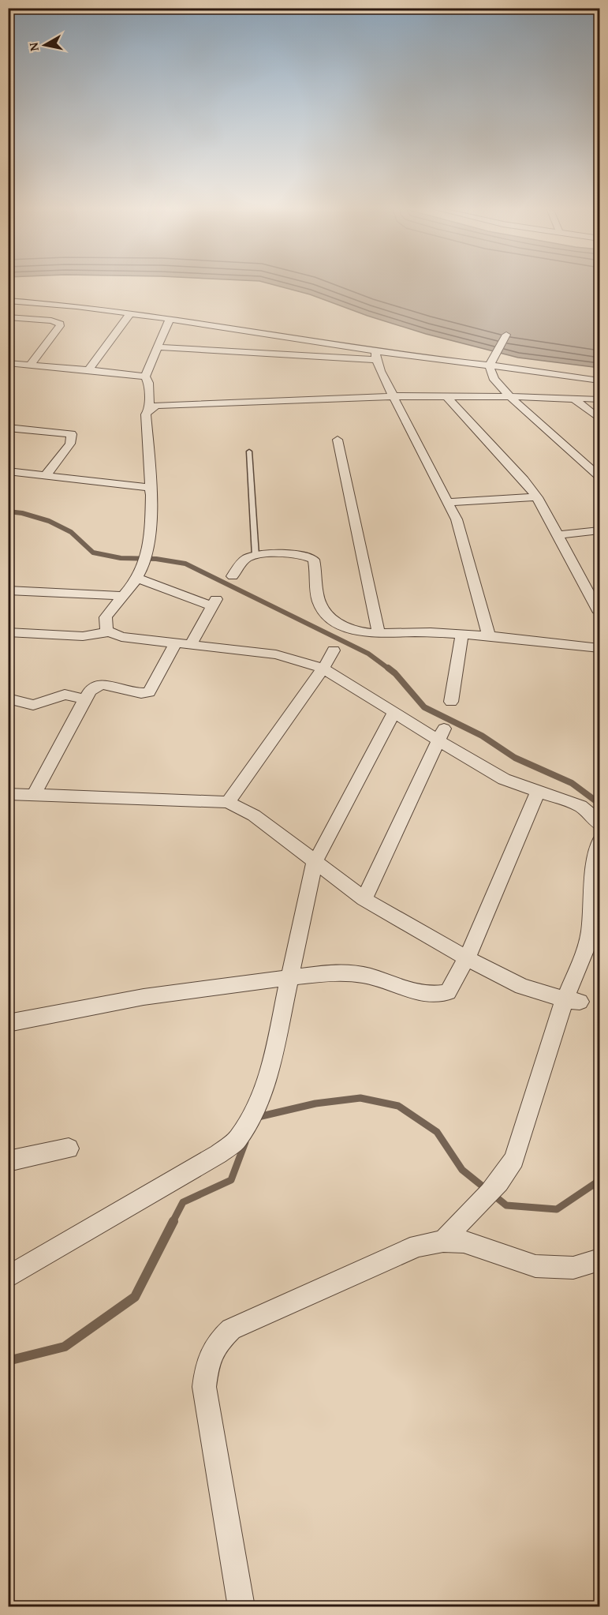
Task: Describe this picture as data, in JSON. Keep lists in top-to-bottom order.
{
  "north": "left"
}
